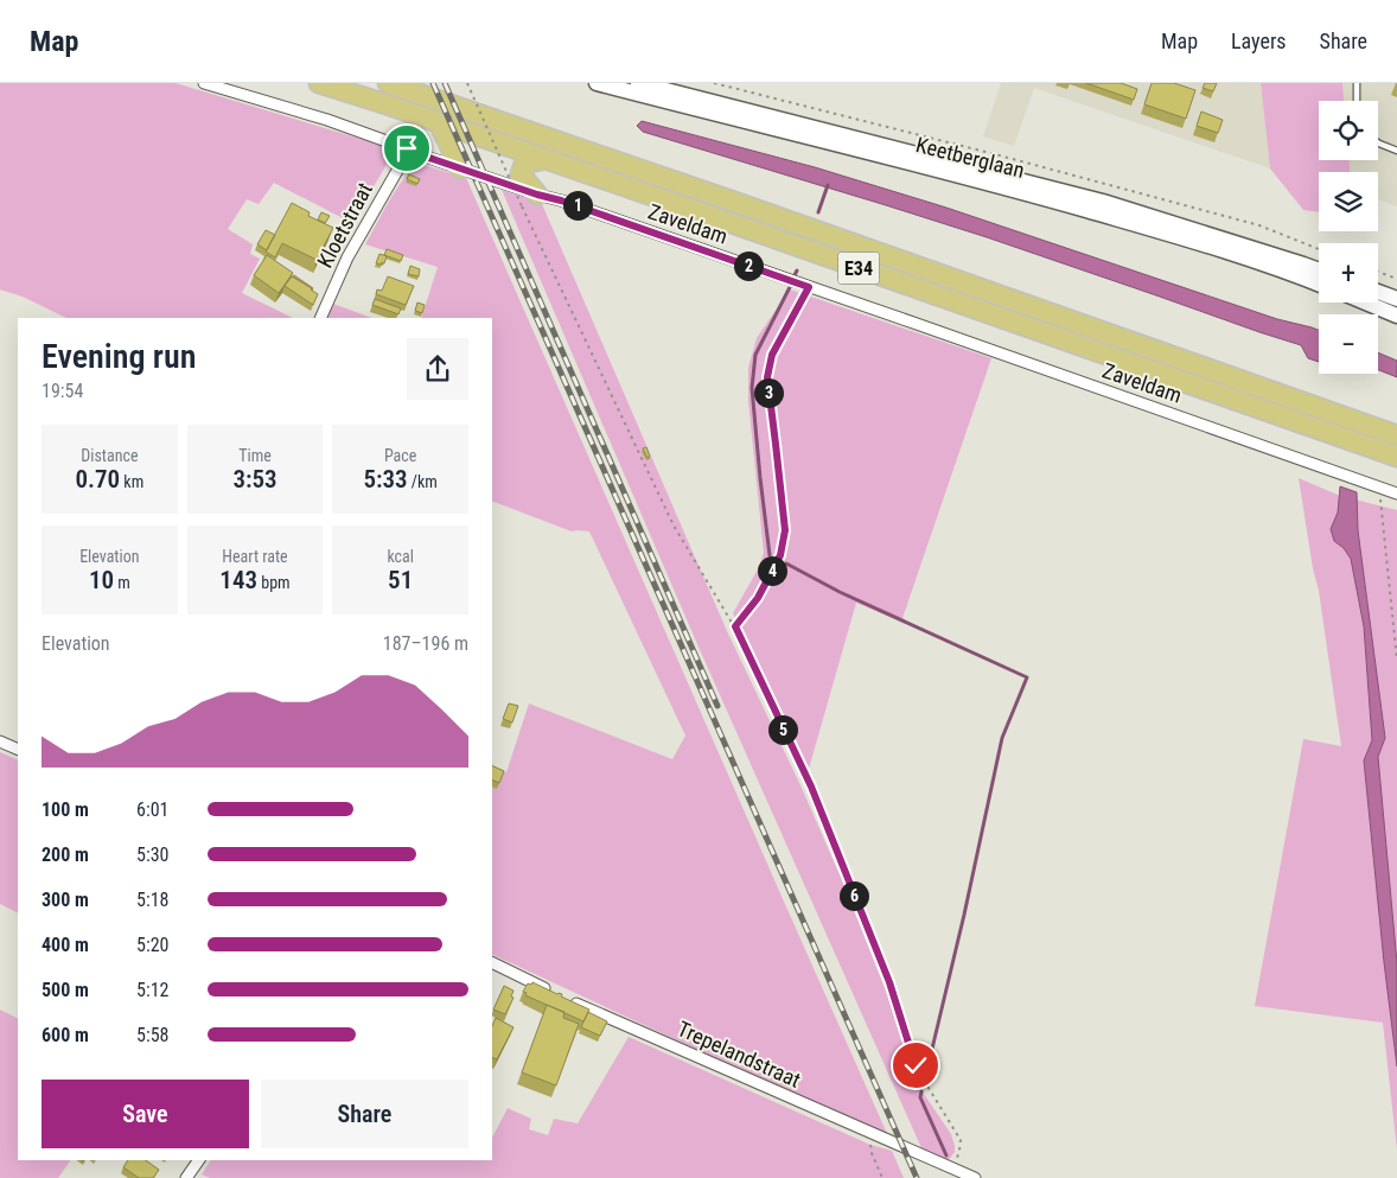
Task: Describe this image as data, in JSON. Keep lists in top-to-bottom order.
{
  "streets": {
    "highway": ["E34"],
    "main road": ["Keetberglaan"],
    "street": ["Zaveldam", "Kloetstraat", "Trepelandstraat"]
  },
  "crossings": [
    ["Zaveldam", "Kloetstraat"]
  ],
  "page": {
    "header": "Map",
    "nav": ["Map", "Layers", "Share"],
    "map_buttons": ["+", "−"],
    "pins": [
      "1",
      "2",
      "3",
      "4",
      "5",
      "6"
    ],
    "heading": ["Evening run", "19:54"],
    "stats": [
      ["Distance", "0.70 km"],
      ["Time", "3:53"],
      ["Pace", "5:33 /km"],
      ["Elevation", "10 m"],
      ["Heart rate", "143 bpm"],
      ["kcal", "51"]
    ],
    "chart": ["Elevation", "187–196 m"],
    "list": [
      {
        "name": "100 m",
        "note": "6:01"
      },
      {
        "name": "200 m",
        "note": "5:30"
      },
      {
        "name": "300 m",
        "note": "5:18"
      },
      {
        "name": "400 m",
        "note": "5:20"
      },
      {
        "name": "500 m",
        "note": "5:12"
      },
      {
        "name": "600 m",
        "note": "5:58"
      }
    ],
    "buttons": ["Save", "Share"]
  }
}
